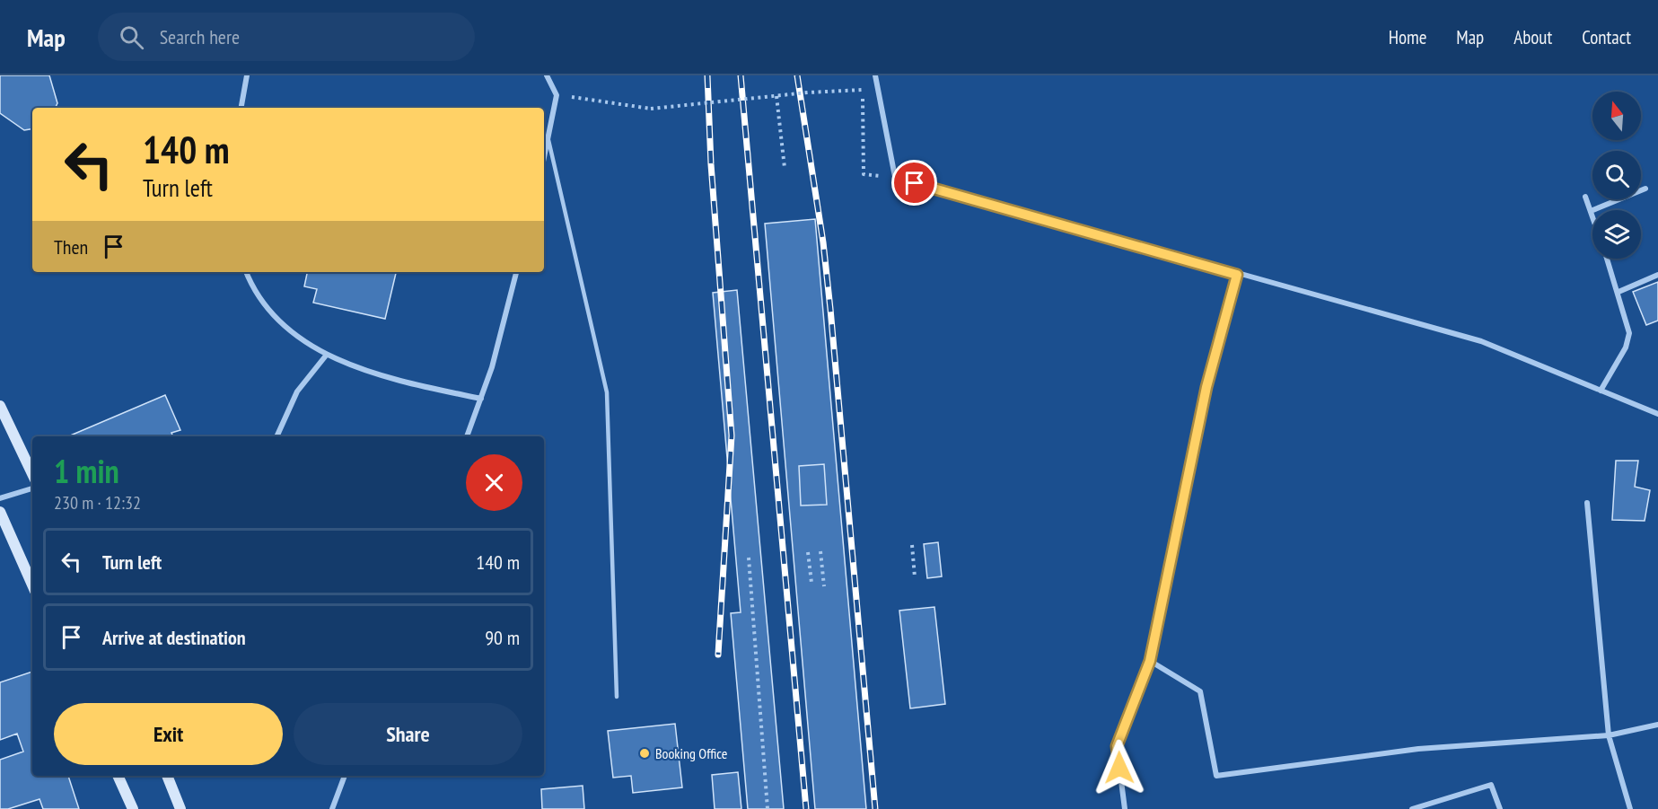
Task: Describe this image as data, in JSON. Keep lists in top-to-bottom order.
{
  "places": ["Booking Office"],
  "north": "top",
  "page": {
    "header": "Map",
    "search": "Search here",
    "nav": [
      "Home",
      "Map",
      "About",
      "Contact"
    ],
    "turn": ["140 m", "Turn left"],
    "then": "Then",
    "heading": ["1 min", "230 m · 12:32"],
    "list": [
      {
        "name": "Turn left",
        "value": "140 m"
      },
      {
        "name": "Arrive at destination",
        "value": "90 m"
      }
    ],
    "buttons": ["Exit", "Share"]
  }
}
